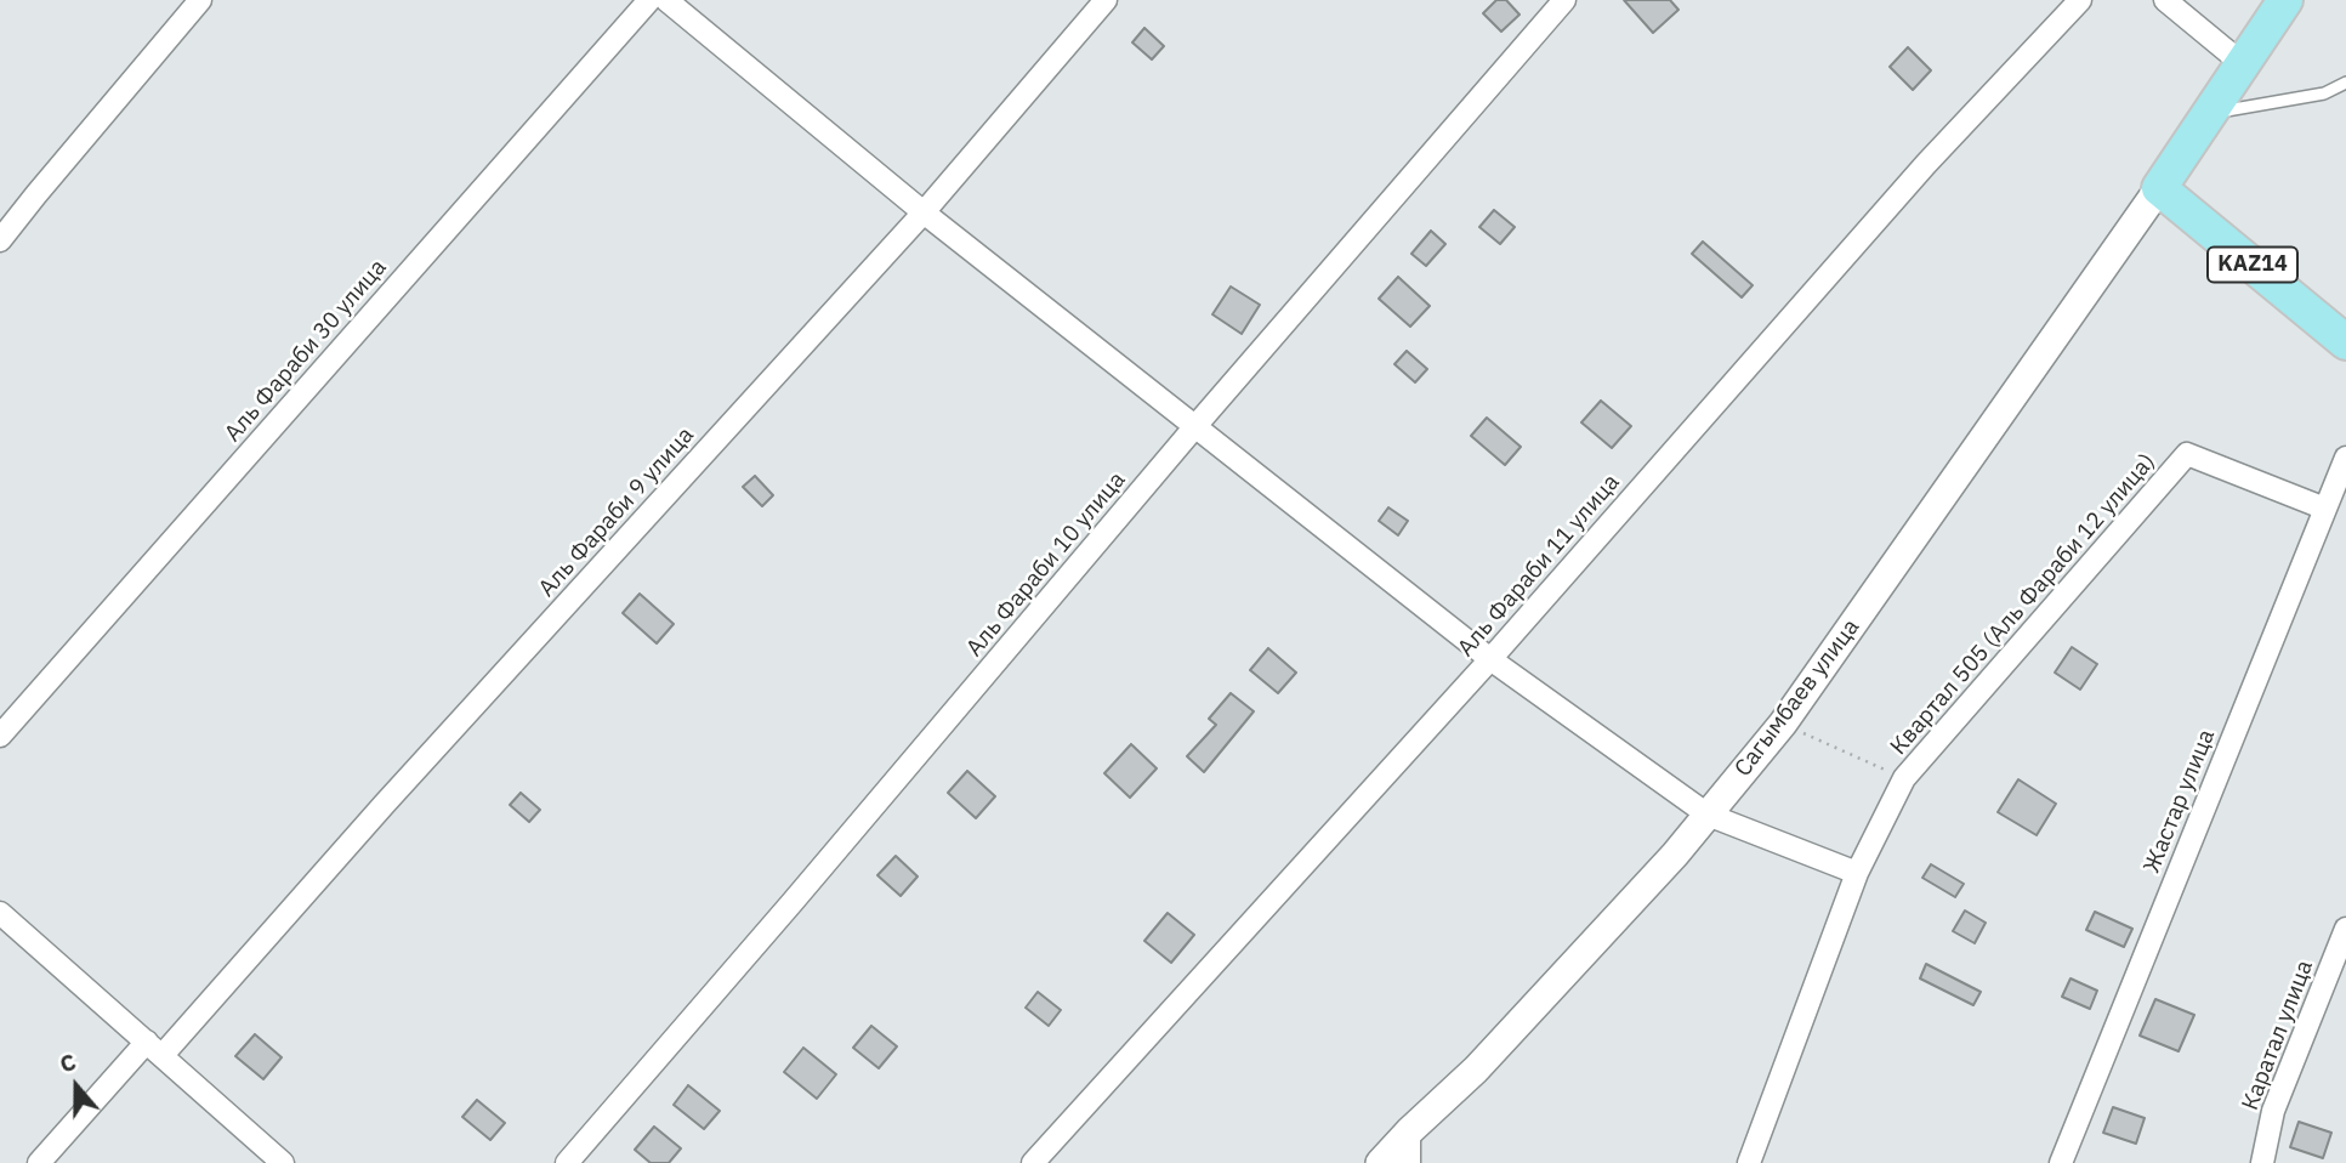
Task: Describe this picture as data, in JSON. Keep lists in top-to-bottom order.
{
  "streets": {
    "main road": ["KAZ14"],
    "street": [
      "Аль Фараби 30 улица",
      "Аль Фараби 9 улица",
      "Аль Фараби 10 улица",
      "Аль Фараби 11 улица",
      "Квартал 505 (Аль Фараби 12 улица)",
      "Сагымбаев улица",
      "Жастар улица",
      "Каратал улица"
    ]
  },
  "crossings": [
    ["KAZ14", "Сагымбаев улица"],
    ["Квартал 505 (Аль Фараби 12 улица)", "Жастар улица"]
  ],
  "north": "top"
}
